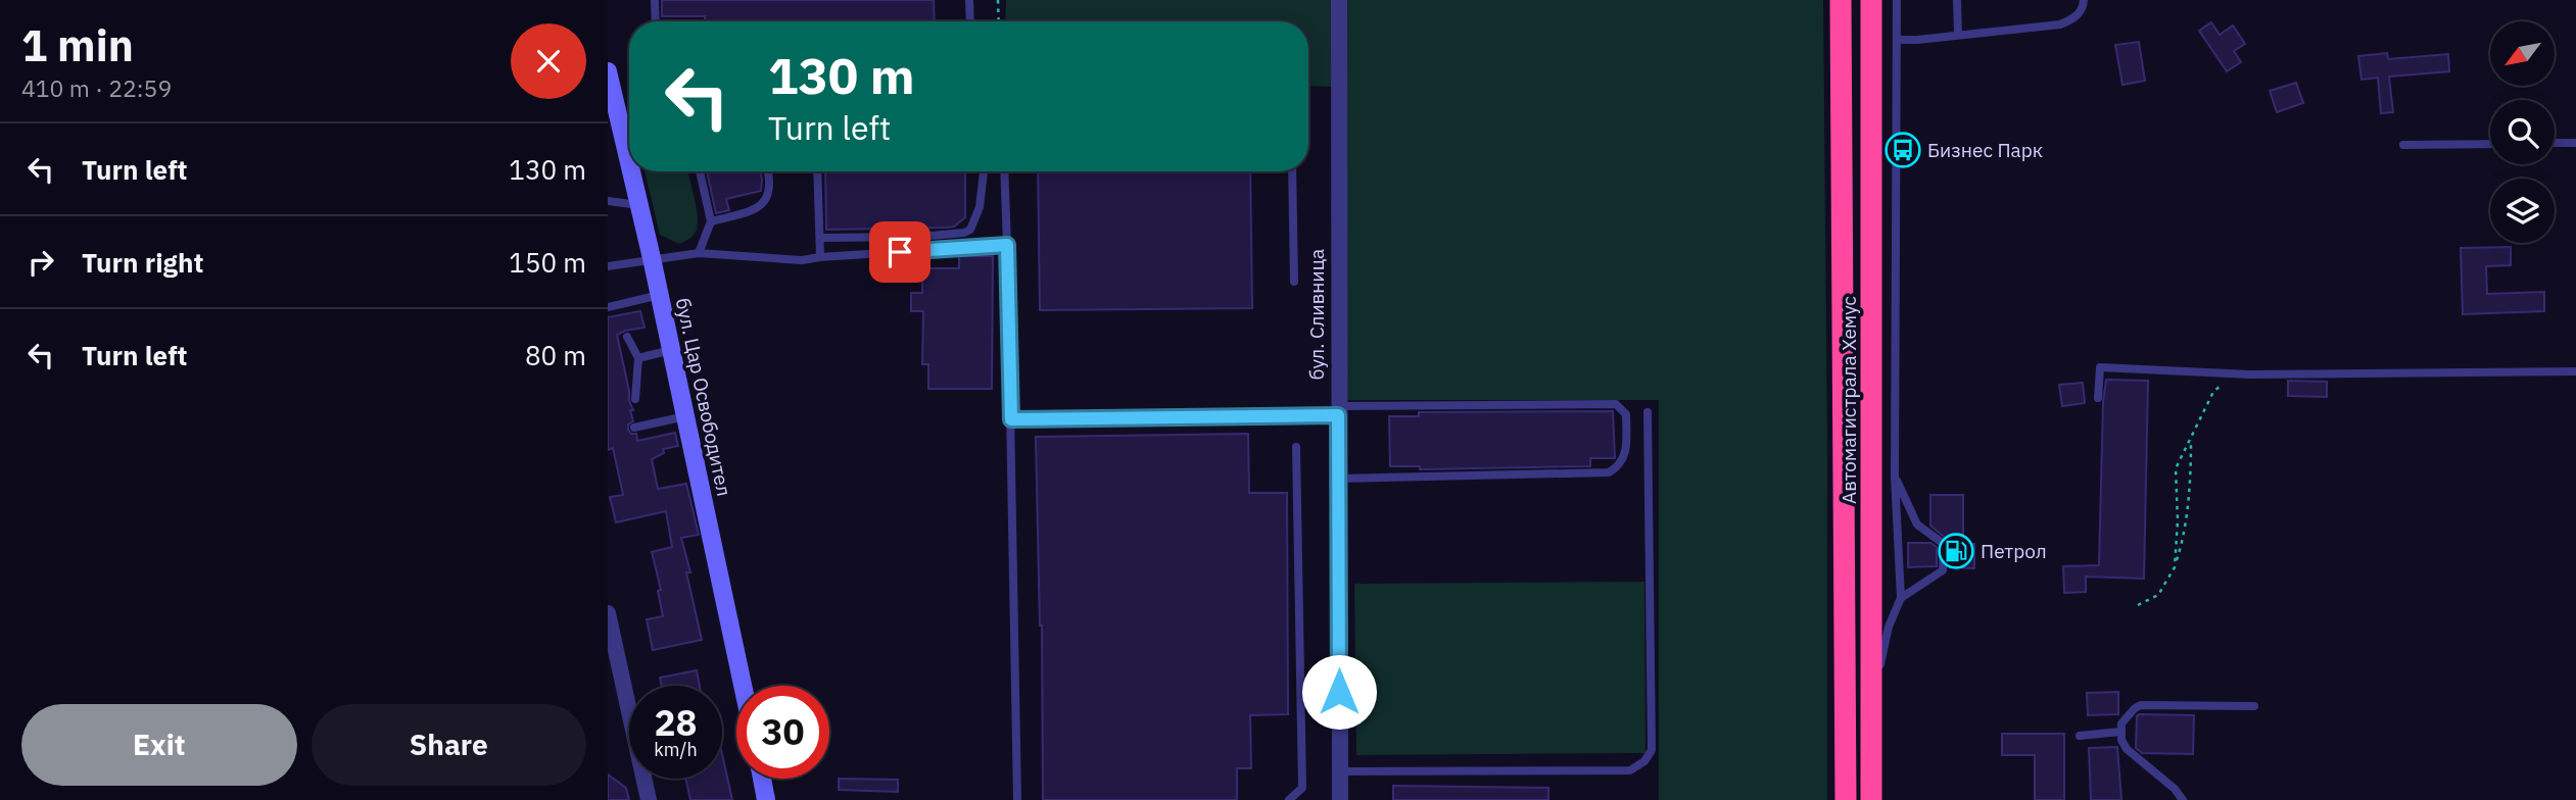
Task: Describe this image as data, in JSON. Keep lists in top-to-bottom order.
{
  "streets": {
    "highway": ["Автомагистрала Хемус"],
    "main road": ["бул. Цар Освободител"],
    "street": ["бул. Сливница"]
  },
  "places": {
    "bus stop": ["Бизнес Парк"],
    "fuel station": ["Петрол"]
  },
  "north": "bottom left",
  "page": {
    "heading": ["1 min", "410 m · 22:59"],
    "turn": ["130 m", "Turn left"],
    "list": [
      {
        "name": "Turn left",
        "value": "130 m"
      },
      {
        "name": "Turn right",
        "value": "150 m"
      },
      {
        "name": "Turn left",
        "value": "80 m"
      }
    ],
    "speed": "28 km/h",
    "limit": "30",
    "buttons": ["Exit", "Share"]
  }
}
